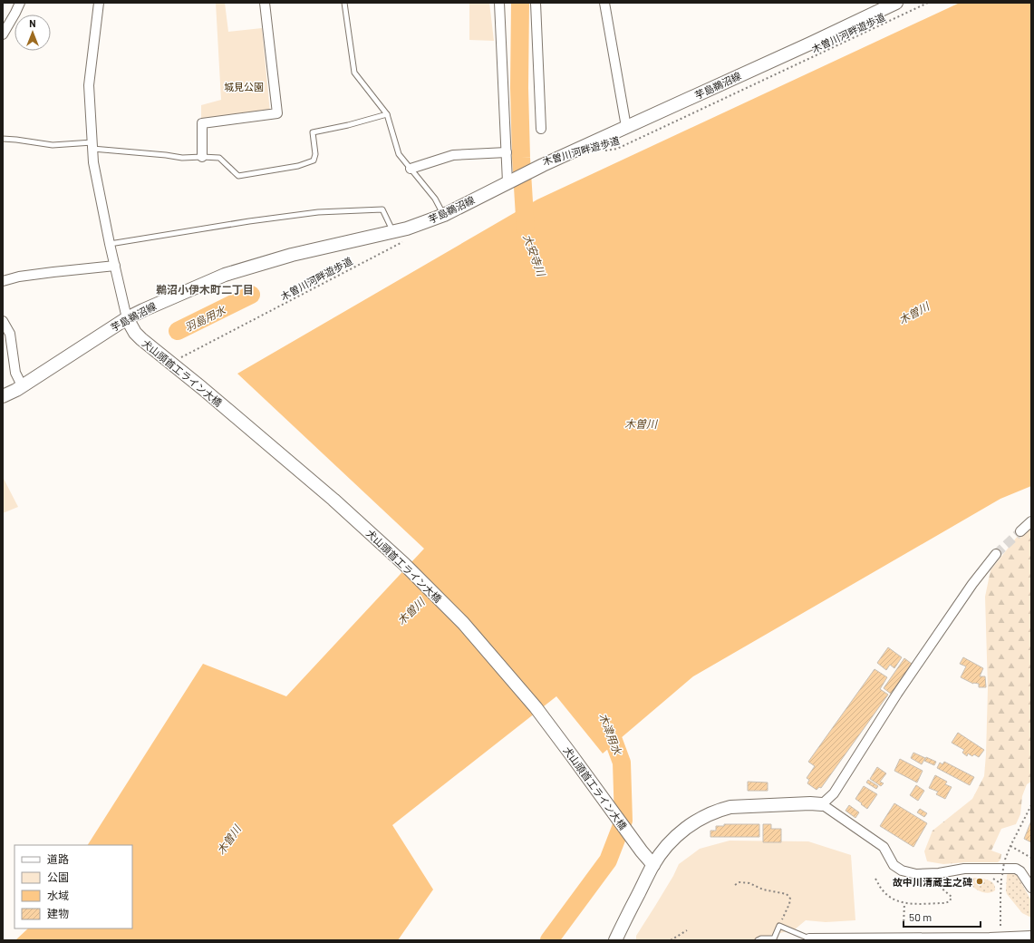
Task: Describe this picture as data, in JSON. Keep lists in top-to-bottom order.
{
  "streets": {
    "street": ["芋島鵜沼線", "犬山頭首工ライン大橋"],
    "path": ["木曽川河畔遊歩道"]
  },
  "crossings": [
    ["芋島鵜沼線", "犬山頭首工ライン大橋"]
  ],
  "districts": ["鵜沼小伊木町二丁目"],
  "water": [
    "大安寺川",
    "木曽川",
    "羽島用水",
    "木津用水"
  ],
  "parks": ["城見公園"],
  "places": ["故中川清蔵主之碑"],
  "legend": [
    "道路",
    "公園",
    "水域",
    "建物"
  ],
  "scale_bar": "50 m",
  "north": "top"
}
